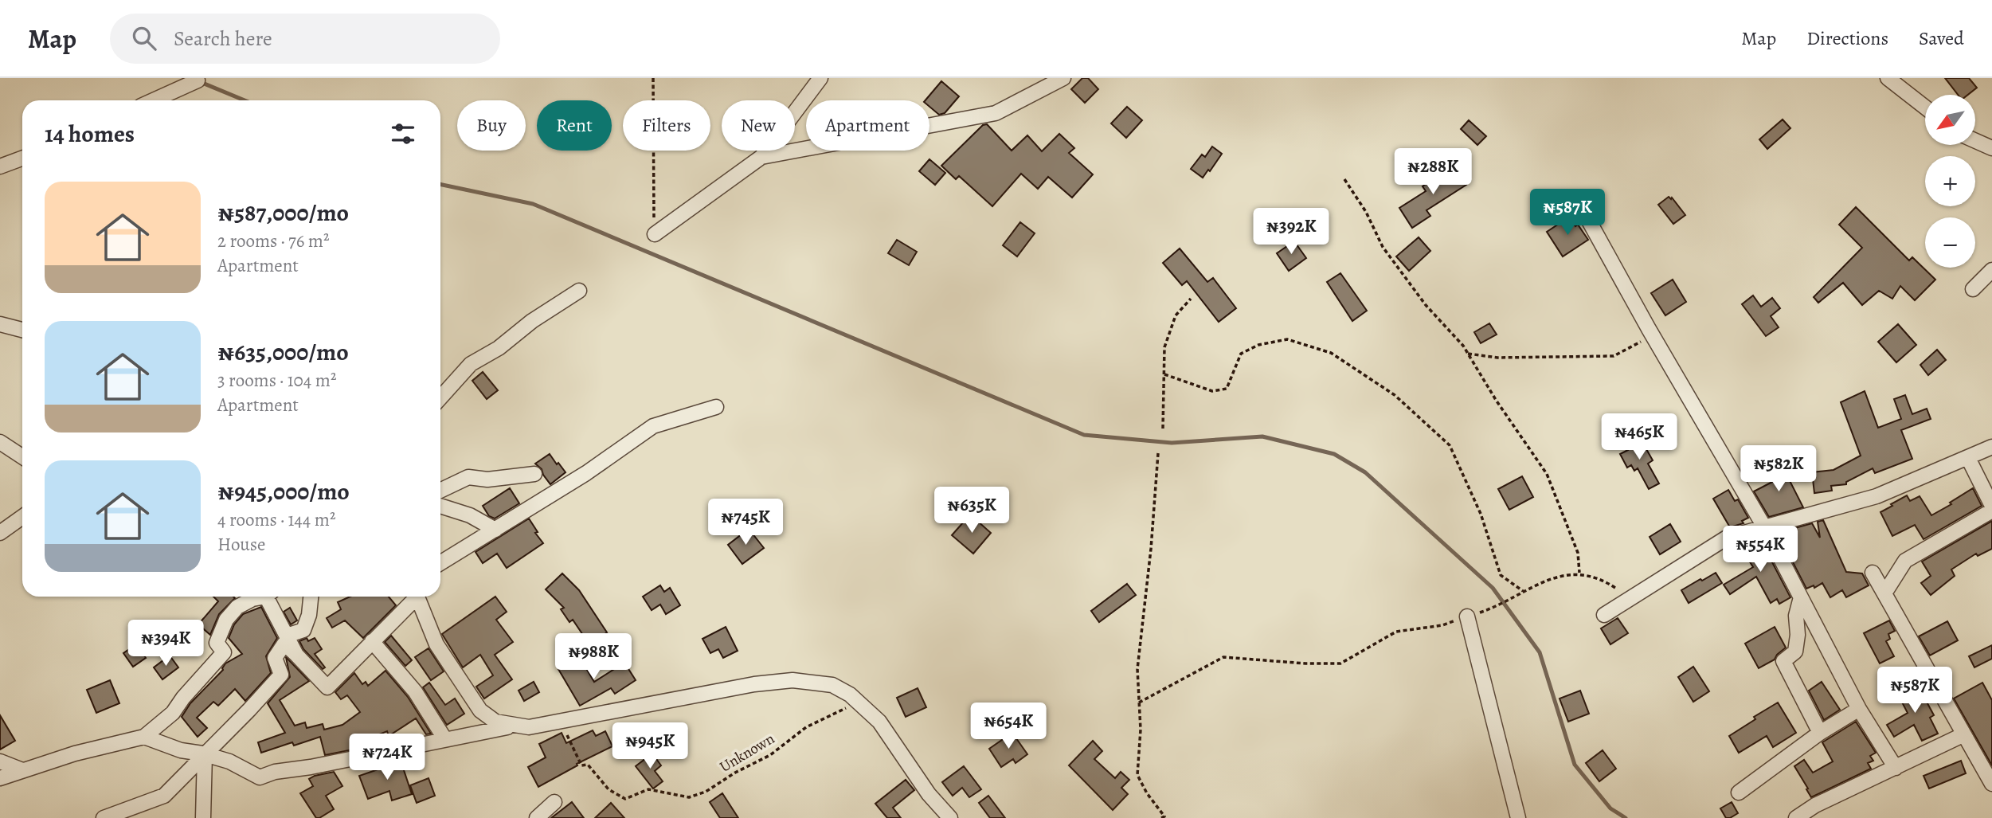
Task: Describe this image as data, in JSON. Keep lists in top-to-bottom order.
{
  "streets": {
    "path": ["Unknown"]
  },
  "north": "bottom left",
  "page": {
    "header": "Map",
    "search": "Search here",
    "nav": ["Map", "Directions", "Saved"],
    "map_buttons": ["+", "−"],
    "chip": [
      "Buy",
      "Rent",
      "Filters",
      "New",
      "Apartment"
    ],
    "heading": "14 homes",
    "price": [
      "₦288K",
      "₦587K",
      "₦392K",
      "₦465K",
      "₦582K",
      "₦635K",
      "₦745K",
      "₦554K",
      "₦394K",
      "₦988K",
      "₦587K",
      "₦654K",
      "₦945K",
      "₦724K"
    ],
    "list": [
      {
        "name": "₦587,000/mo",
        "note": "2 rooms · 76 m² · Apartment"
      },
      {
        "name": "₦635,000/mo",
        "note": "3 rooms · 104 m² · Apartment"
      },
      {
        "name": "₦945,000/mo",
        "note": "4 rooms · 144 m² · House"
      }
    ]
  }
}
